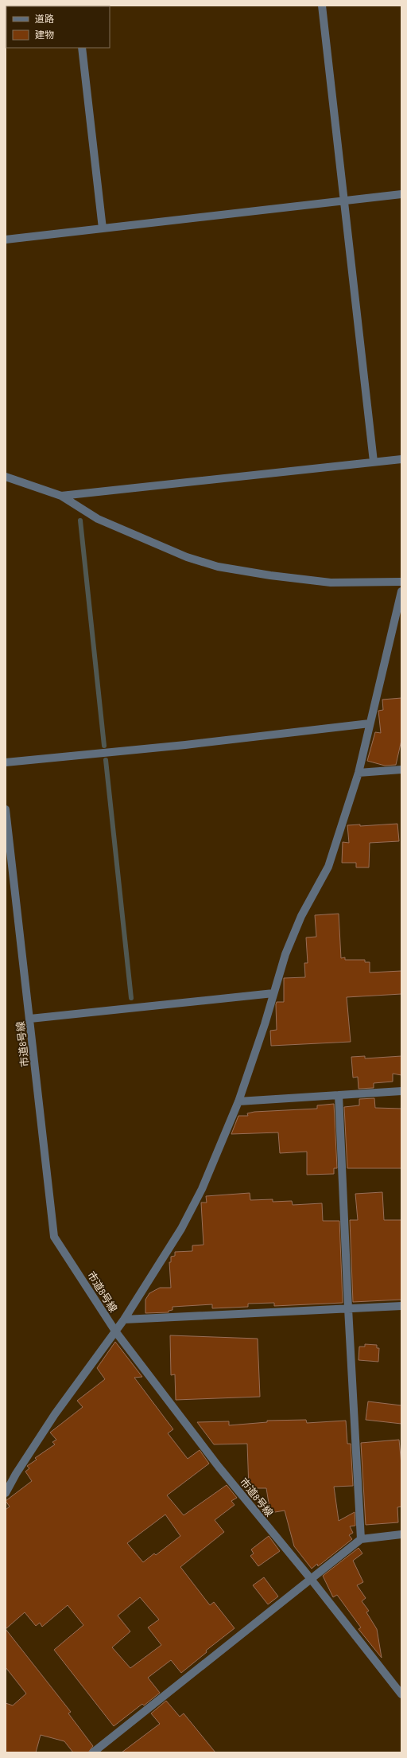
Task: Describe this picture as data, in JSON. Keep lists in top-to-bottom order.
{
  "streets": {
    "street": ["市道8号線"]
  },
  "legend": ["道路", "建物"]
}
